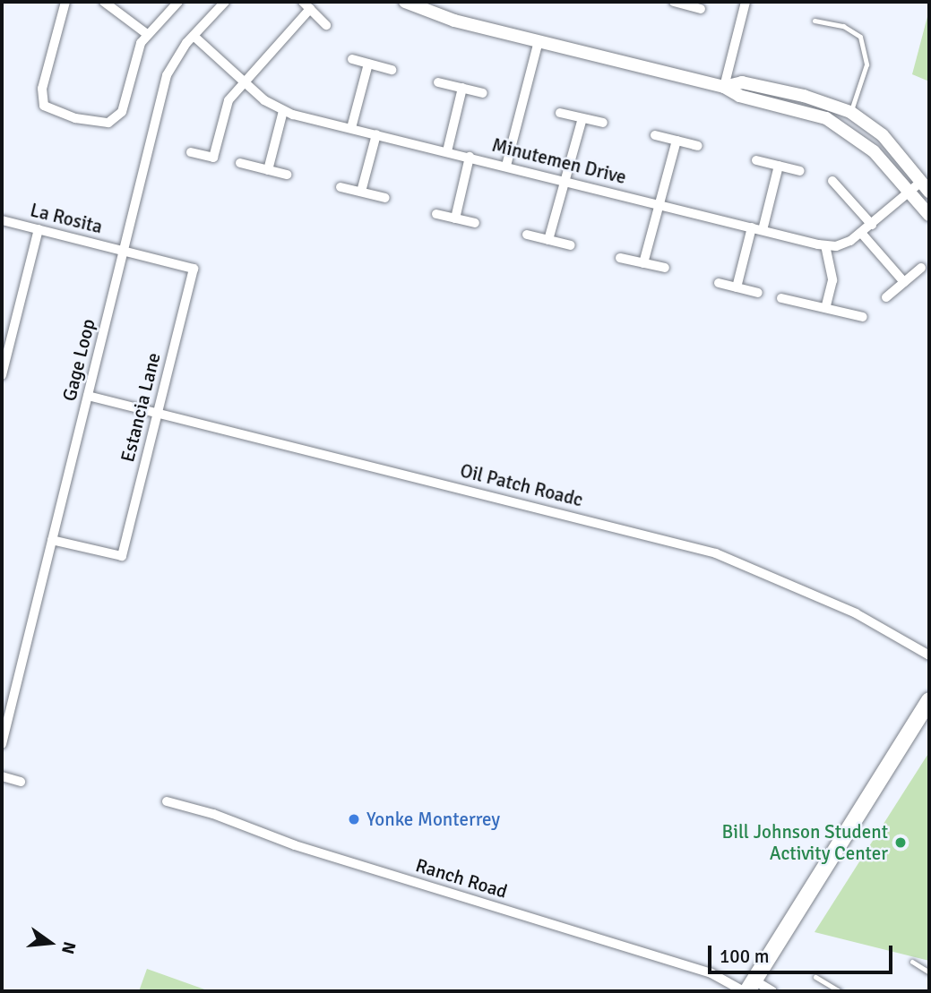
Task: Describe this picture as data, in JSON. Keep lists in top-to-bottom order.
{
  "streets": {
    "street": [
      "Minutemen Drive",
      "La Rosita",
      "Gage Loop",
      "Estancia Lane",
      "Oil Patch Roadc",
      "Ranch Road"
    ]
  },
  "crossings": [
    ["Minutemen Drive", "Gage Loop"],
    ["La Rosita", "Gage Loop"],
    ["La Rosita", "Estancia Lane"],
    ["Gage Loop", "Estancia Lane"],
    ["Gage Loop", "Oil Patch Roadc"],
    ["Estancia Lane", "Oil Patch Roadc"]
  ],
  "places": ["Yonke Monterrey", "Bill Johnson Student Activity Center"],
  "scale_bar": "100 m",
  "north": "right"
}
